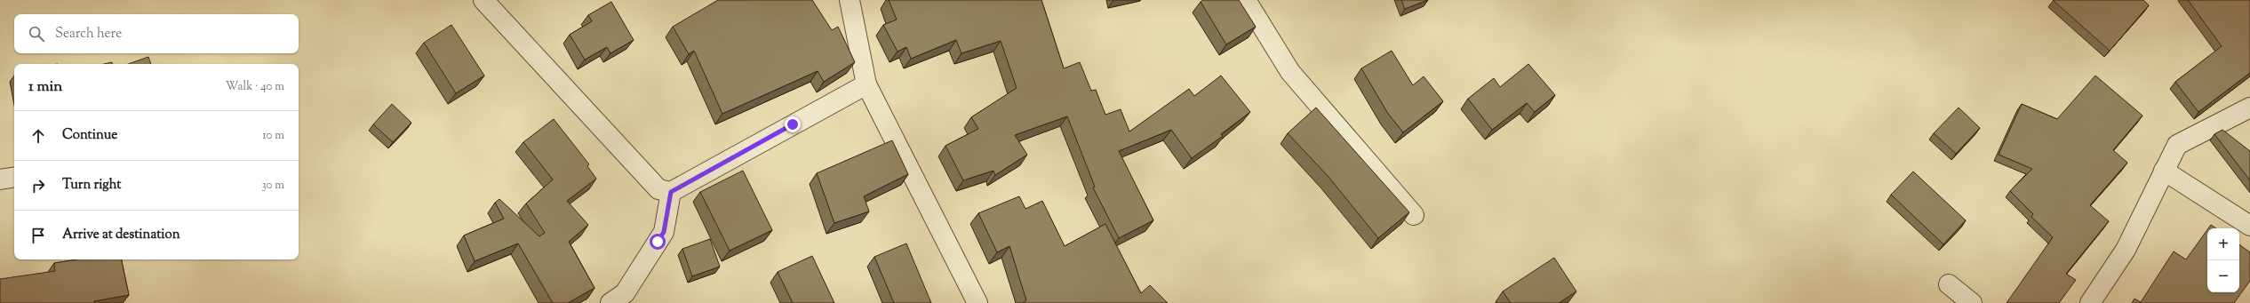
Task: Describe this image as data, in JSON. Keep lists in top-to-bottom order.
{
  "page": {
    "search": "Search here",
    "heading": ["1 min", "Walk · 40 m"],
    "list": [
      ["Continue", "10 m"],
      ["Turn right", "30 m"],
      "Arrive at destination"
    ],
    "map_buttons": ["+", "−"]
  }
}
